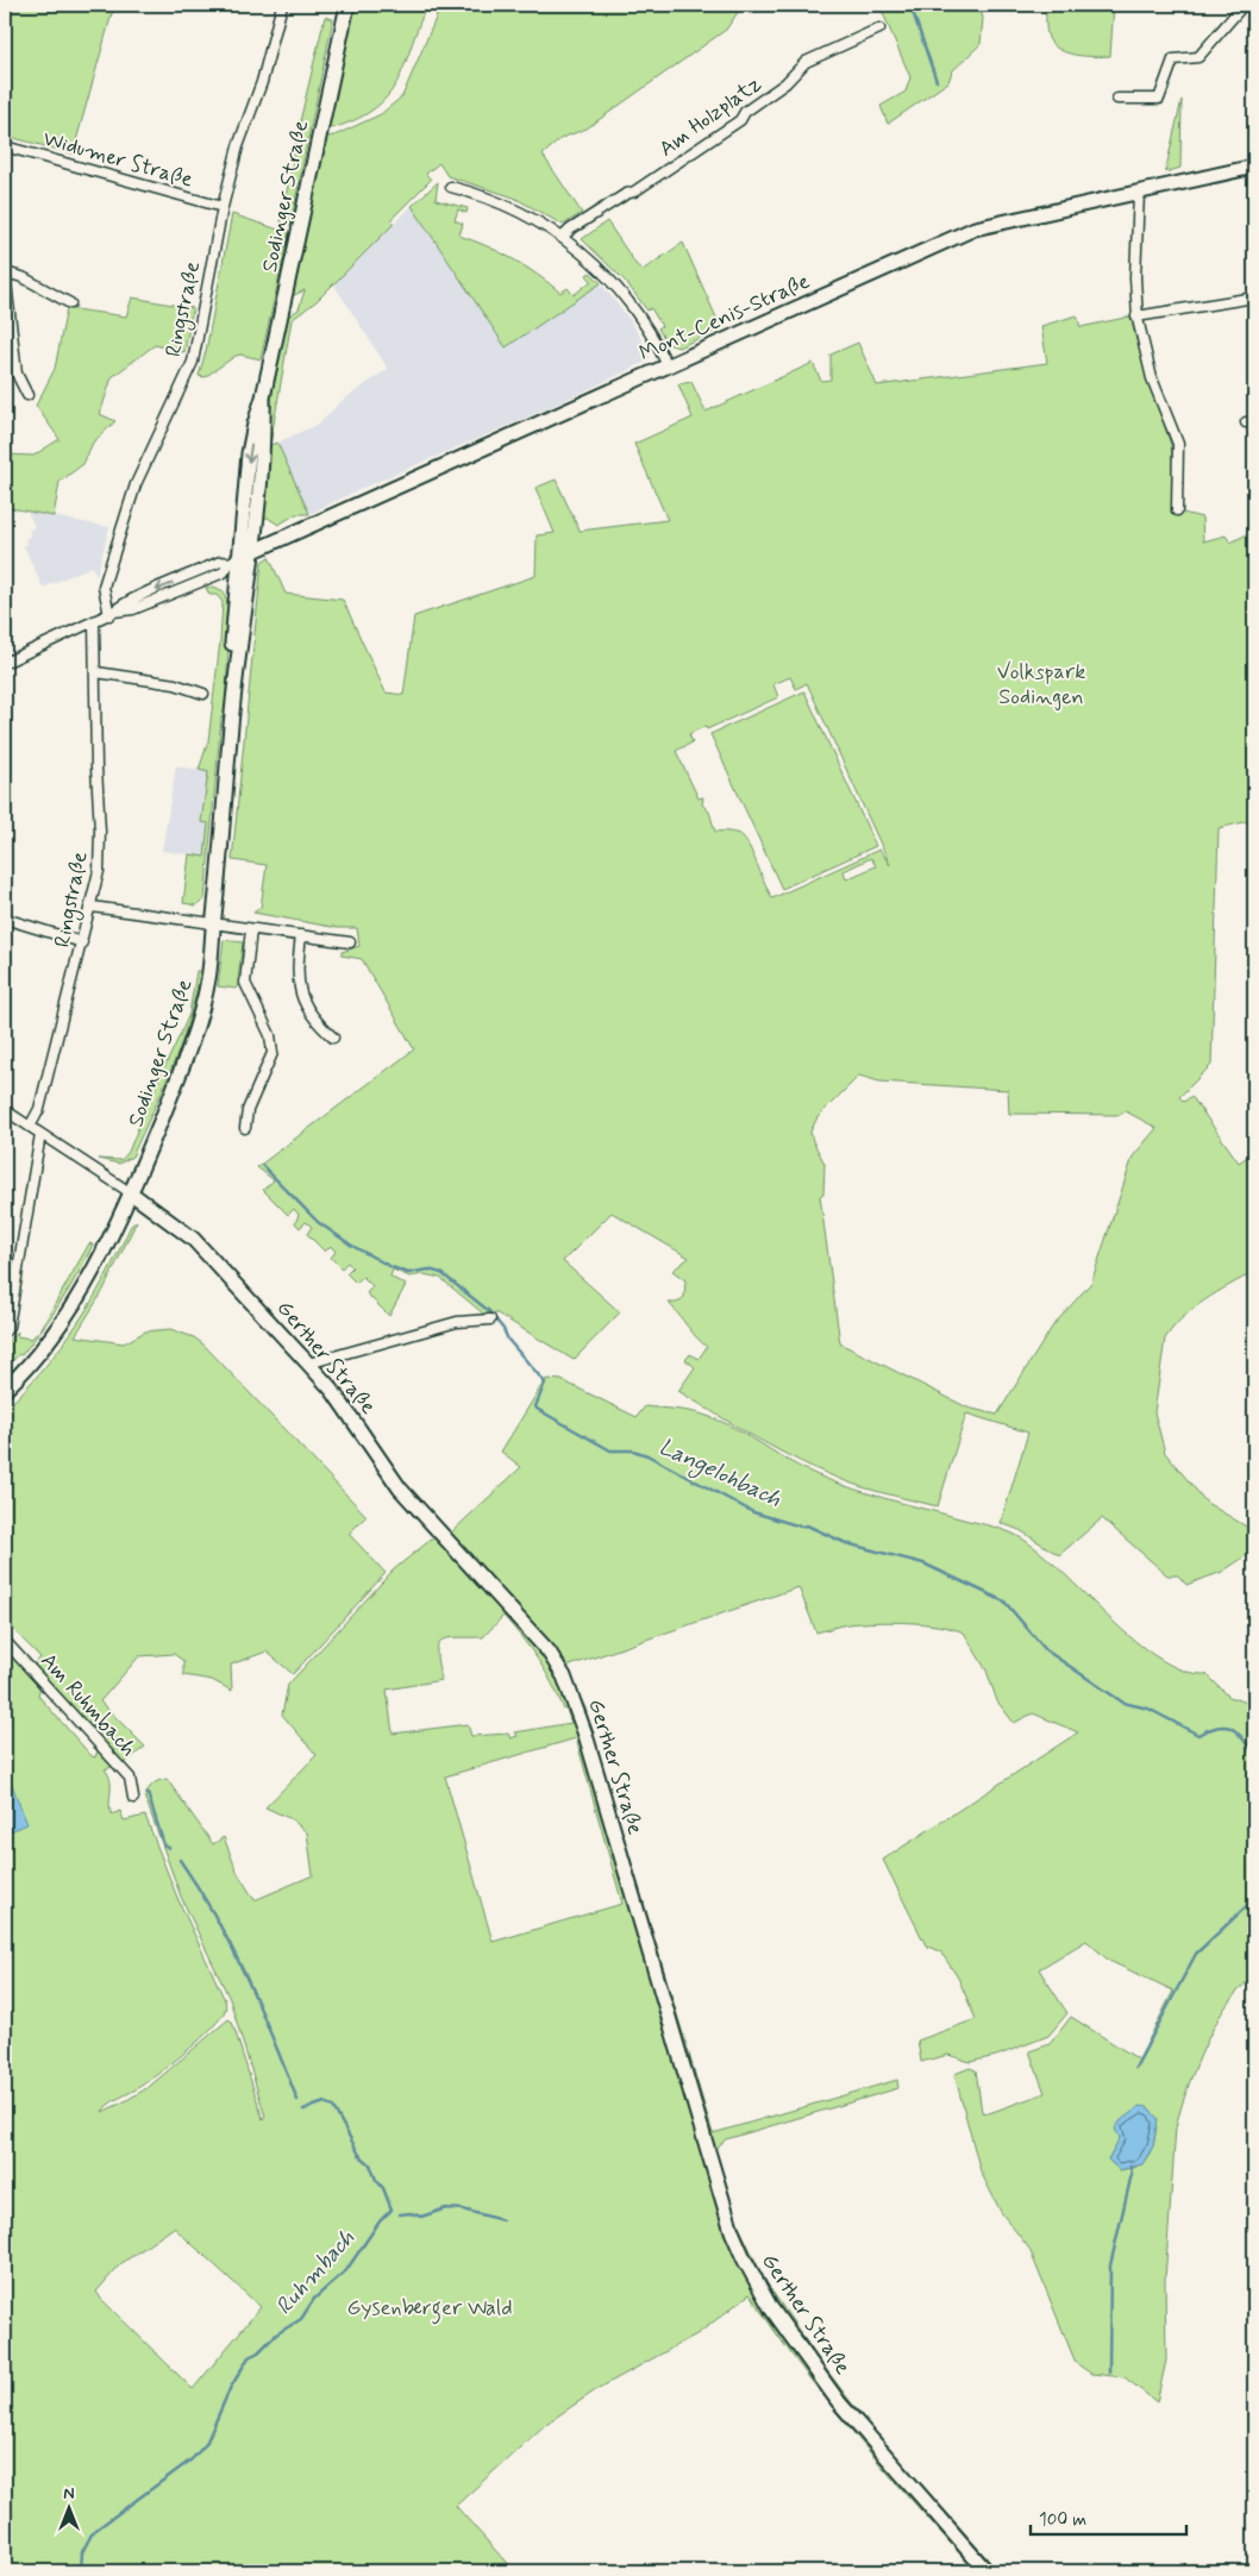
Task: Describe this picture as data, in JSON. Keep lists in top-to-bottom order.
{
  "streets": {
    "main road": ["Sodinger Straße", "Mont-Cenis-Straße", "Gerther Straße"],
    "street": [
      "Am Holzplatz",
      "Widumer Straße",
      "Ringstraße",
      "Am Ruhmbach"
    ]
  },
  "crossings": [
    ["Widumer Straße", "Ringstraße"],
    ["Sodinger Straße", "Mont-Cenis-Straße"],
    ["Sodinger Straße", "Gerther Straße"],
    ["Ringstraße", "Mont-Cenis-Straße"],
    ["Ringstraße", "Gerther Straße"]
  ],
  "water": ["Langelohbach", "Ruhmbach"],
  "parks": ["Volkspark Sodingen", "Gysenberger Wald"],
  "scale_bar": "100 m",
  "north": "top"
}
